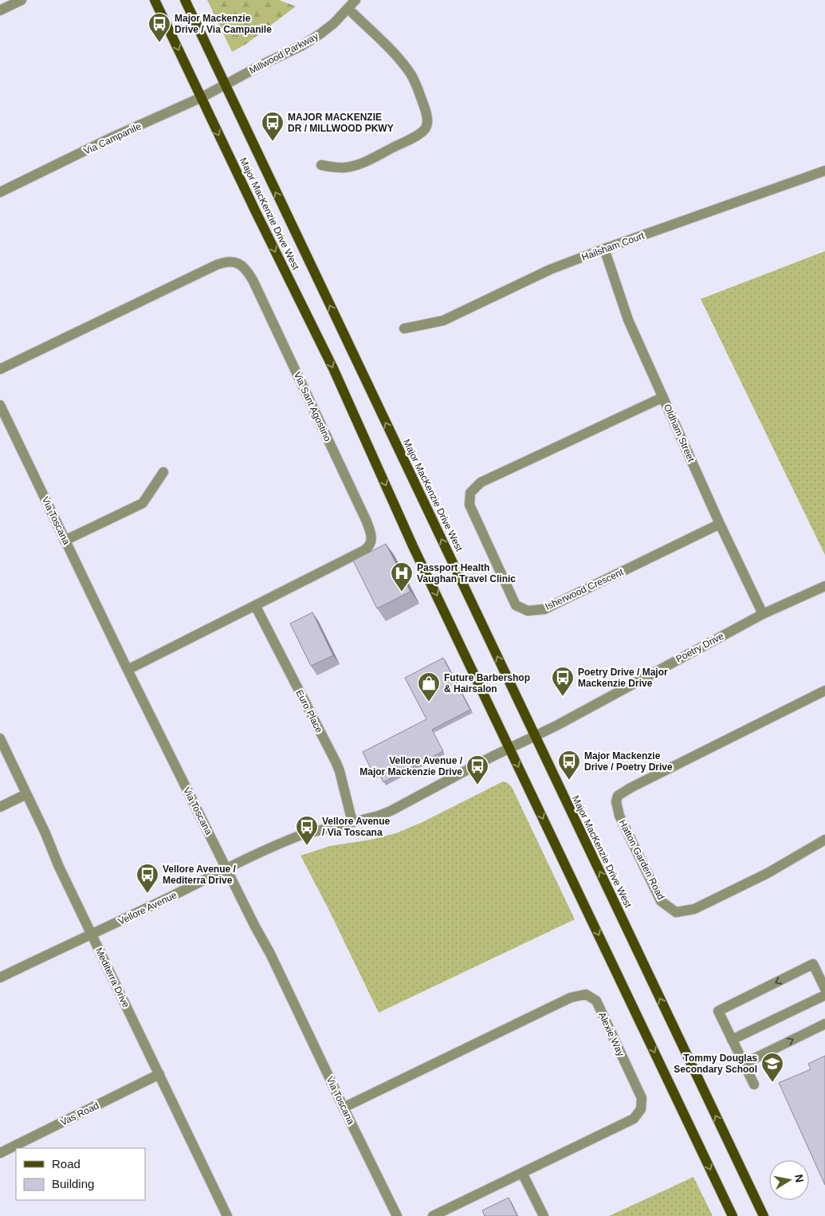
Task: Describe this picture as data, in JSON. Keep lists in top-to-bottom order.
{
  "streets": {
    "main road": ["Major MacKenzie Drive West"],
    "street": [
      "Millwood Parkway",
      "Via Campanile",
      "Hailsham Court",
      "Via Sant Agostino",
      "Oldham Street",
      "Via Toscana",
      "Isherwood Crescent",
      "Poetry Drive",
      "Euro Place",
      "Hatton Garden Road",
      "Vellore Avenue",
      "Mediterra Drive",
      "Alexie Way",
      "Vas Road"
    ]
  },
  "crossings": [
    ["Millwood Parkway", "Via Campanile"],
    ["Millwood Parkway", "Major MacKenzie Drive West"],
    ["Via Campanile", "Major MacKenzie Drive West"],
    ["Major MacKenzie Drive West", "Poetry Drive"],
    ["Major MacKenzie Drive West", "Vellore Avenue"],
    ["Hailsham Court", "Oldham Street"],
    ["Via Sant Agostino", "Via Toscana"],
    ["Via Sant Agostino", "Euro Place"],
    ["Oldham Street", "Isherwood Crescent"],
    ["Oldham Street", "Poetry Drive"],
    ["Via Toscana", "Vellore Avenue"],
    ["Via Toscana", "Alexie Way"],
    ["Poetry Drive", "Vellore Avenue"],
    ["Euro Place", "Vellore Avenue"],
    ["Vellore Avenue", "Mediterra Drive"],
    ["Mediterra Drive", "Vas Road"]
  ],
  "places": {
    "bus stop": [
      "Major Mackenzie Drive / Via Campanile",
      "MAJOR MACKENZIE DR / MILLWOOD PKWY",
      "Poetry Drive / Major Mackenzie Drive",
      "Major Mackenzie Drive / Poetry Drive",
      "Vellore Avenue / Major Mackenzie Drive",
      "Vellore Avenue / Via Toscana",
      "Vellore Avenue / Mediterra Drive"
    ],
    "hospital": ["Passport Health Vaughan Travel Clinic"],
    "shop": ["Future Barbershop & Hairsalon"],
    "school or university": ["Tommy Douglas Secondary School"]
  },
  "legend": ["Road", "Building"],
  "north": "right"
}
